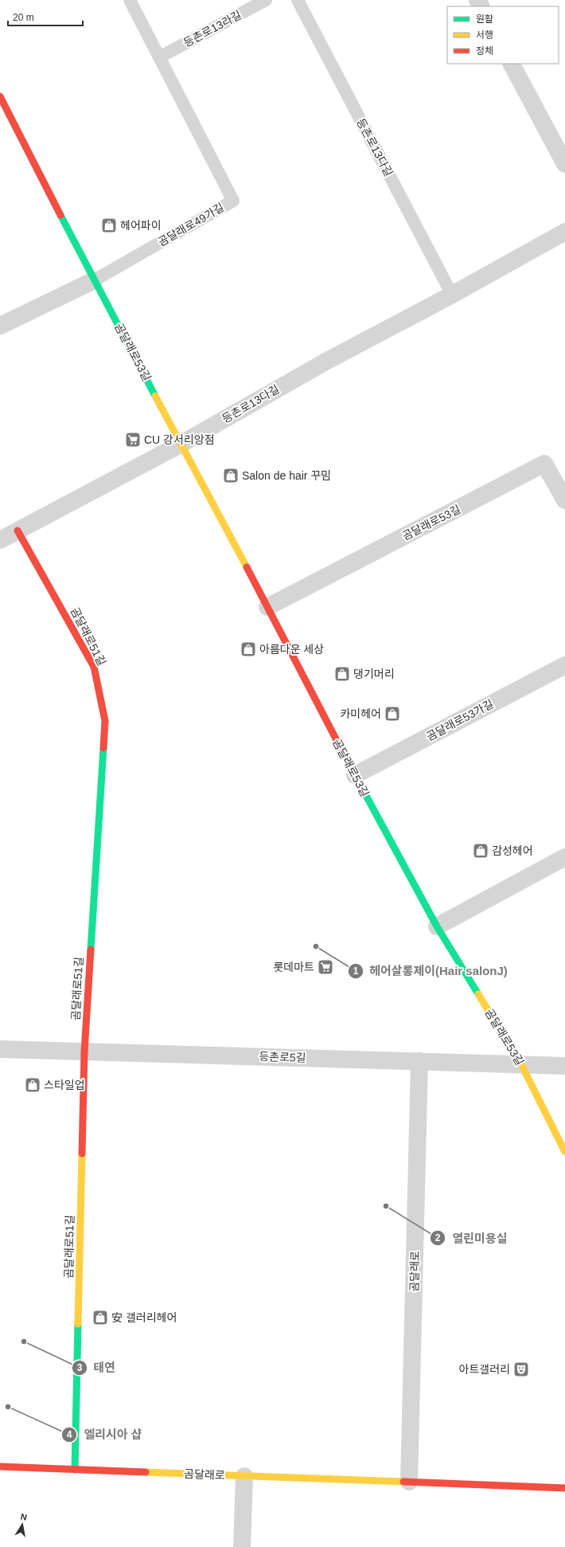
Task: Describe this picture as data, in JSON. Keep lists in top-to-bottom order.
{
  "streets": {
    "street": [
      "등촌로13다길",
      "곰달래로49가길",
      "곰달래로53길",
      "곰달래로51길",
      "곰달래로53가길",
      "등촌로5길",
      "곰달래로"
    ],
    "lane": ["등촌로13라길"]
  },
  "crossings": [
    ["등촌로13라길", "곰달래로49가길"],
    ["등촌로13다길", "곰달래로53길"],
    ["등촌로13다길", "곰달래로51길"],
    ["곰달래로49가길", "곰달래로53길"],
    ["곰달래로53길", "곰달래로53가길"],
    ["곰달래로53길", "등촌로5길"],
    ["곰달래로51길", "등촌로5길"],
    ["곰달래로51길", "곰달래로"],
    ["등촌로5길", "곰달래로"]
  ],
  "places": {
    "shop": [
      "헤어파이",
      "Salon de hair 꾸밈",
      "아름다운 세상",
      "댕기머리",
      "카미헤어",
      "감성헤어",
      "스타일업",
      "安 갤러리헤어"
    ],
    "supermarket": ["CU 강서리앙점", "롯데마트"],
    "other": [
      "헤어살롱제이(Hair salonJ)",
      "열린미용실",
      "태연",
      "엘리시아 샵"
    ],
    "theatre": ["아트갤러리"]
  },
  "legend": ["원활", "서행", "정체"],
  "scale_bar": "20 m",
  "north": "top"
}
